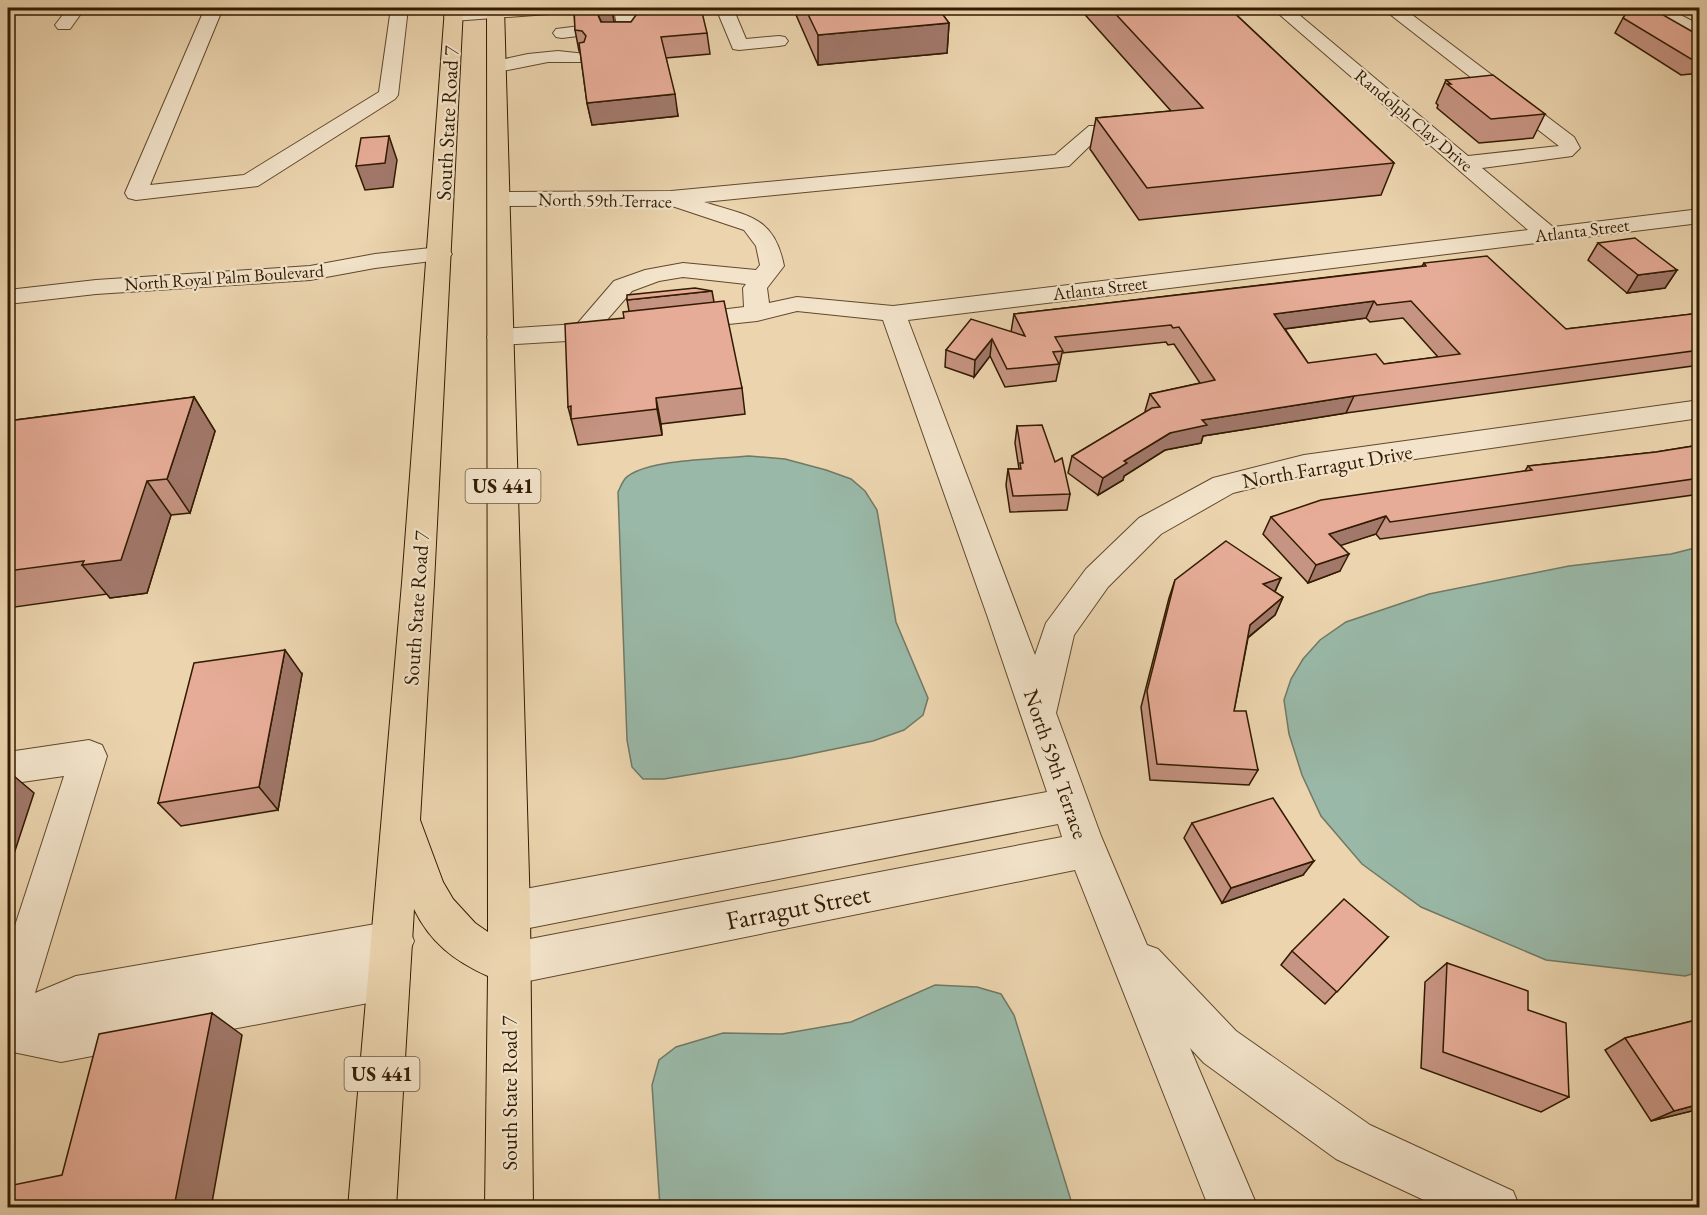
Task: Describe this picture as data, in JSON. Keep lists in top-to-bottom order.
{
  "streets": {
    "main road": ["South State Road 7", "US 441"],
    "street": [
      "Randolph Clay Drive",
      "North 59th Terrace",
      "Atlanta Street",
      "North Royal Palm Boulevard",
      "North Farragut Drive",
      "Farragut Street"
    ]
  },
  "crossings": [
    ["Randolph Clay Drive", "Atlanta Street"],
    ["South State Road 7", "North 59th Terrace"],
    ["South State Road 7", "Atlanta Street"],
    ["South State Road 7", "North Royal Palm Boulevard"],
    ["South State Road 7", "Farragut Street"],
    ["North 59th Terrace", "Atlanta Street"],
    ["North 59th Terrace", "North Farragut Drive"],
    ["North 59th Terrace", "Farragut Street"]
  ]
}
